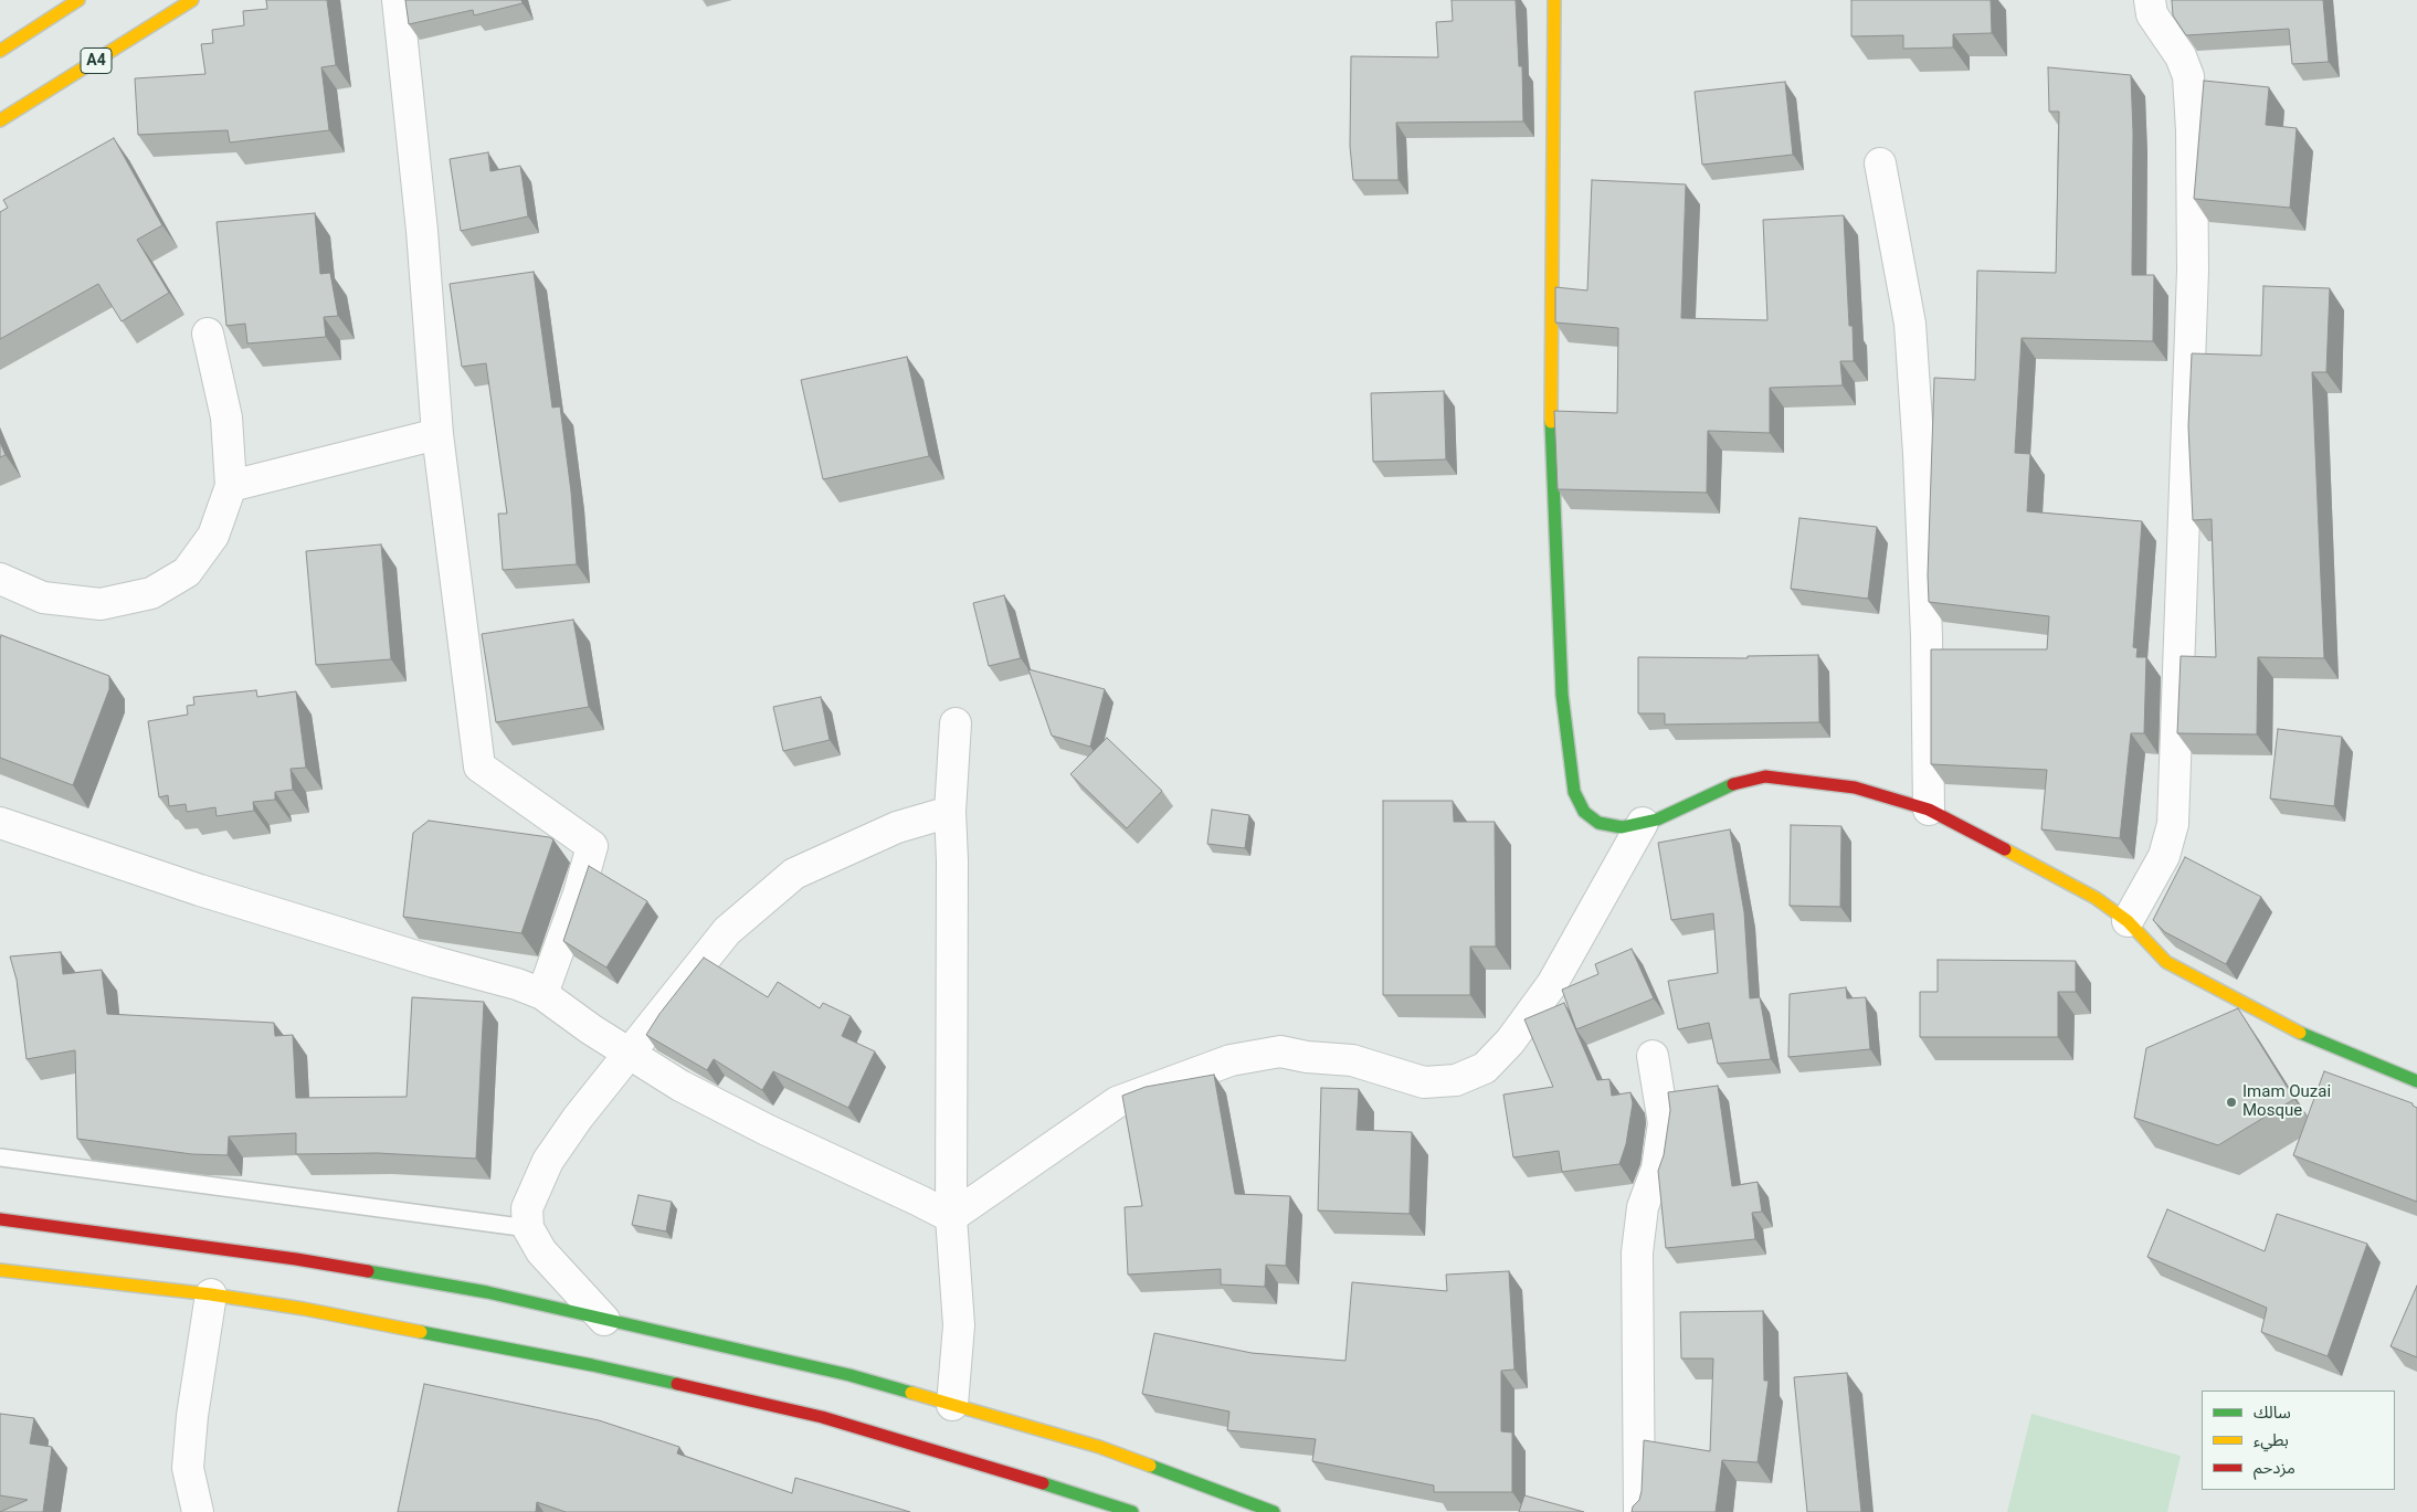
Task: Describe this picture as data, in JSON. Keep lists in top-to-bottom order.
{
  "streets": {
    "main road": ["A4"]
  },
  "places": ["Imam Ouzai Mosque"],
  "legend": ["سالك", "بطيء", "مزدحم"]
}
